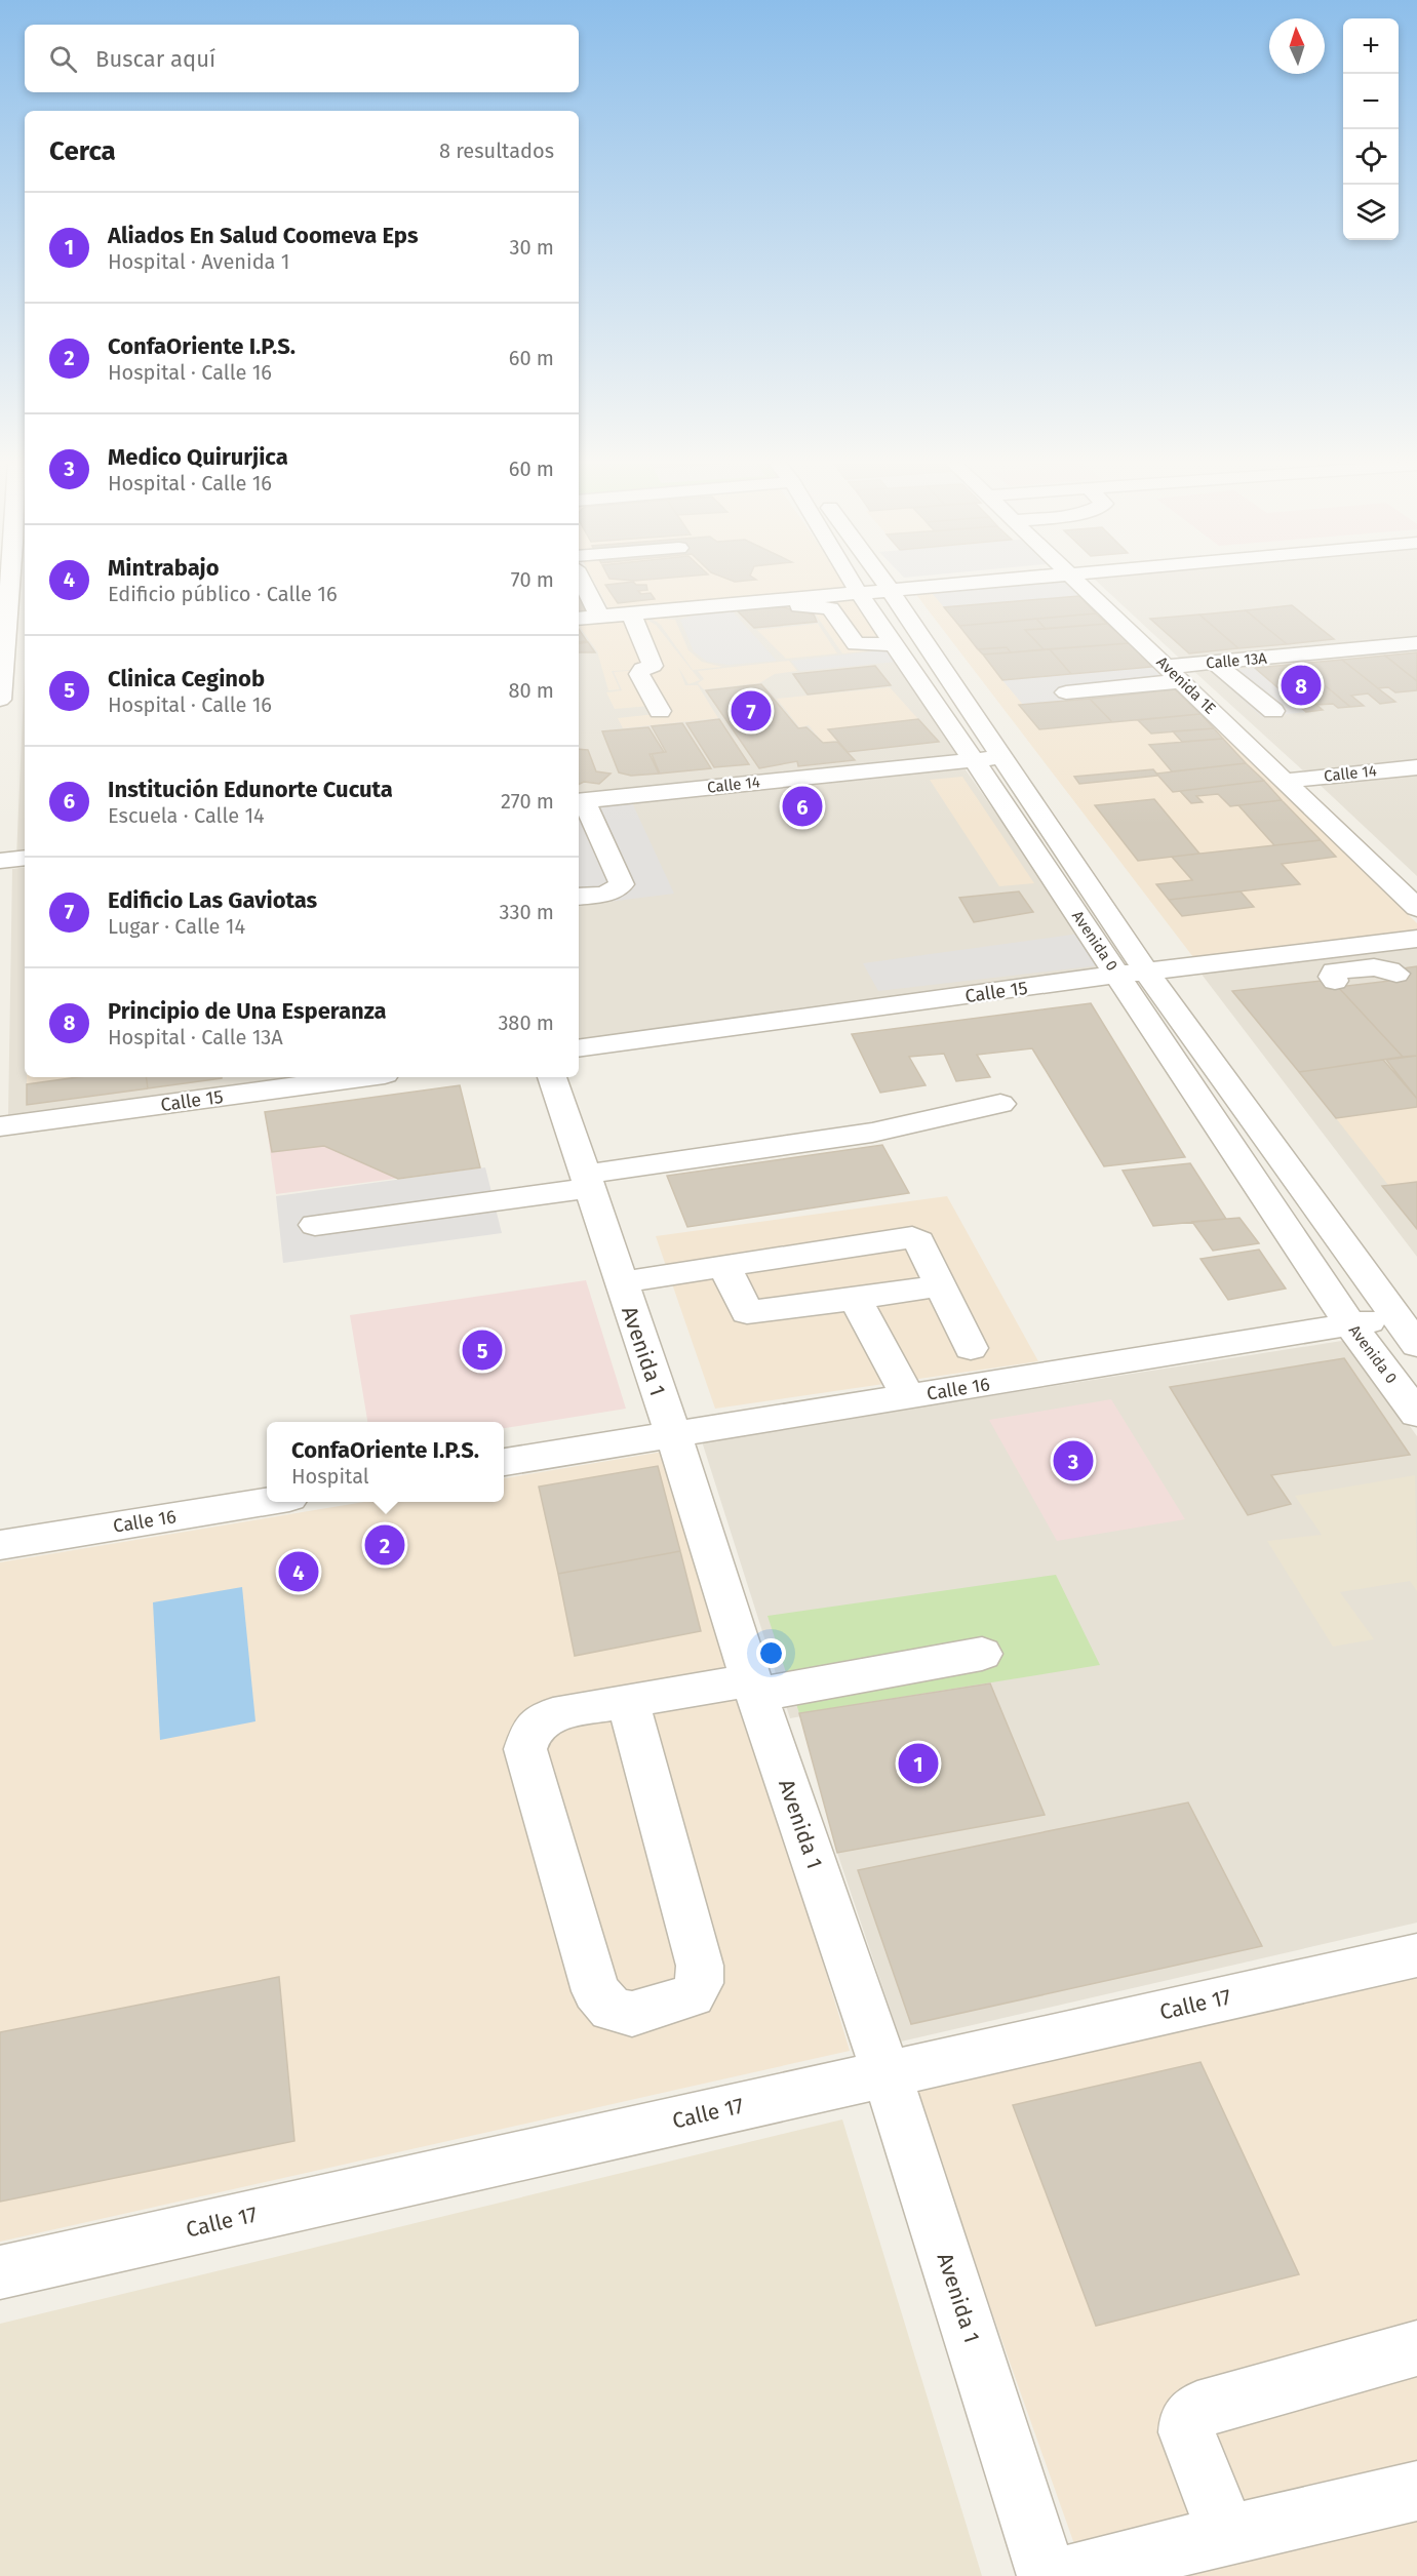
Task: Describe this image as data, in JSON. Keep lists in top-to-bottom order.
{
  "streets": {
    "street": [
      "Calle 13A",
      "Avenida 1E",
      "Calle 14",
      "Avenida 0",
      "Calle 15",
      "Avenida 1",
      "Calle 16",
      "Calle 17"
    ]
  },
  "crossings": [
    ["Calle 13A", "Avenida 1E"],
    ["Avenida 1E", "Calle 14"],
    ["Calle 14", "Avenida 0"],
    ["Avenida 0", "Calle 15"],
    ["Avenida 0", "Calle 16"],
    ["Avenida 1", "Calle 16"],
    ["Avenida 1", "Calle 17"]
  ],
  "north": "top",
  "page": {
    "map_buttons": ["+", "−"],
    "search": "Buscar aquí",
    "heading": ["Cerca", "8 resultados"],
    "list": [
      {
        "mark": "1",
        "name": "Aliados En Salud Coomeva Eps",
        "note": "Hospital · Avenida 1",
        "value": "30 m"
      },
      {
        "mark": "2",
        "name": "ConfaOriente I.P.S.",
        "note": "Hospital · Calle 16",
        "value": "60 m"
      },
      {
        "mark": "3",
        "name": "Medico Quirurjica",
        "note": "Hospital · Calle 16",
        "value": "60 m"
      },
      {
        "mark": "4",
        "name": "Mintrabajo",
        "note": "Edificio público · Calle 16",
        "value": "70 m"
      },
      {
        "mark": "5",
        "name": "Clinica Ceginob",
        "note": "Hospital · Calle 16",
        "value": "80 m"
      },
      {
        "mark": "6",
        "name": "Institución Edunorte Cucuta",
        "note": "Escuela · Calle 14",
        "value": "270 m"
      },
      {
        "mark": "7",
        "name": "Edificio Las Gaviotas",
        "note": "Lugar · Calle 14",
        "value": "330 m"
      },
      {
        "mark": "8",
        "name": "Principio de Una Esperanza",
        "note": "Hospital · Calle 13A",
        "value": "380 m"
      }
    ],
    "pins": [
      "8",
      "7",
      "6",
      "5",
      "3",
      "2",
      "4",
      "1"
    ],
    "popup": ["ConfaOriente I.P.S.", "Hospital"]
  }
}
